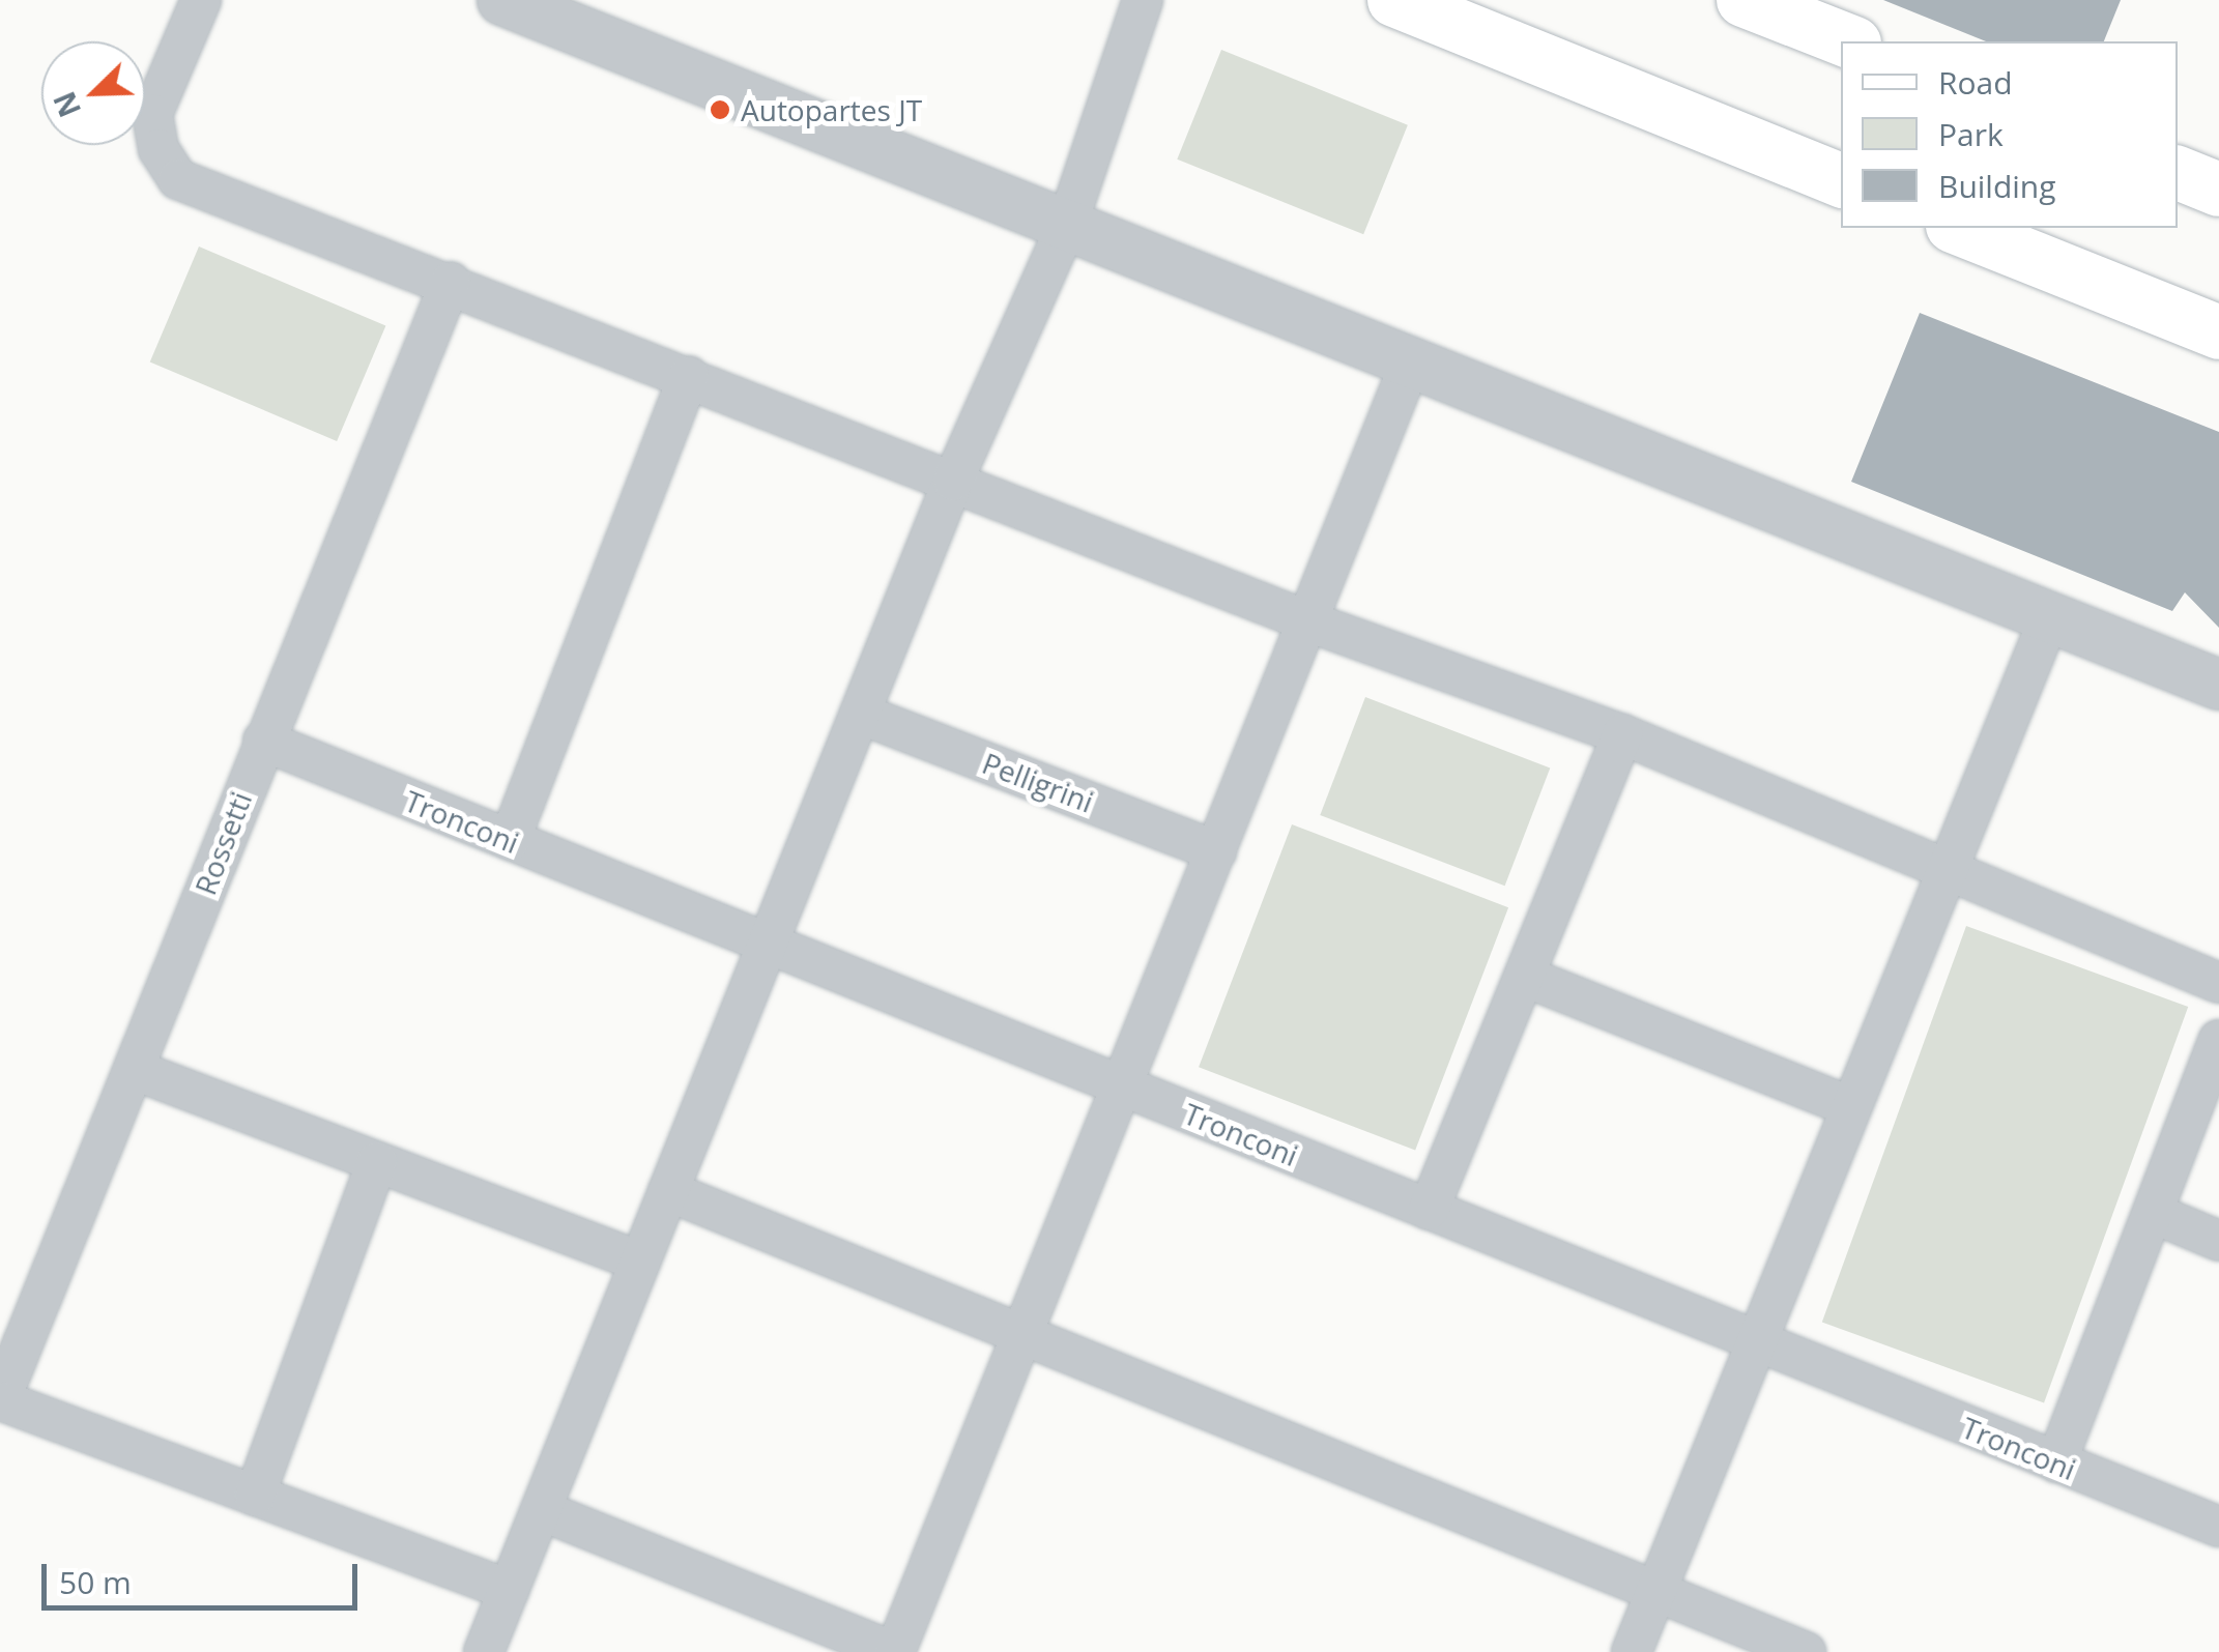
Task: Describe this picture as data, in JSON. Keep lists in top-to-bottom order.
{
  "streets": {
    "street": ["Pelligrini", "Tronconi", "Rossetti"]
  },
  "crossings": [
    ["Tronconi", "Rossetti"]
  ],
  "places": ["Autopartes JT"],
  "legend": ["Road", "Park", "Building"],
  "scale_bar": "50 m",
  "north": "bottom left"
}
